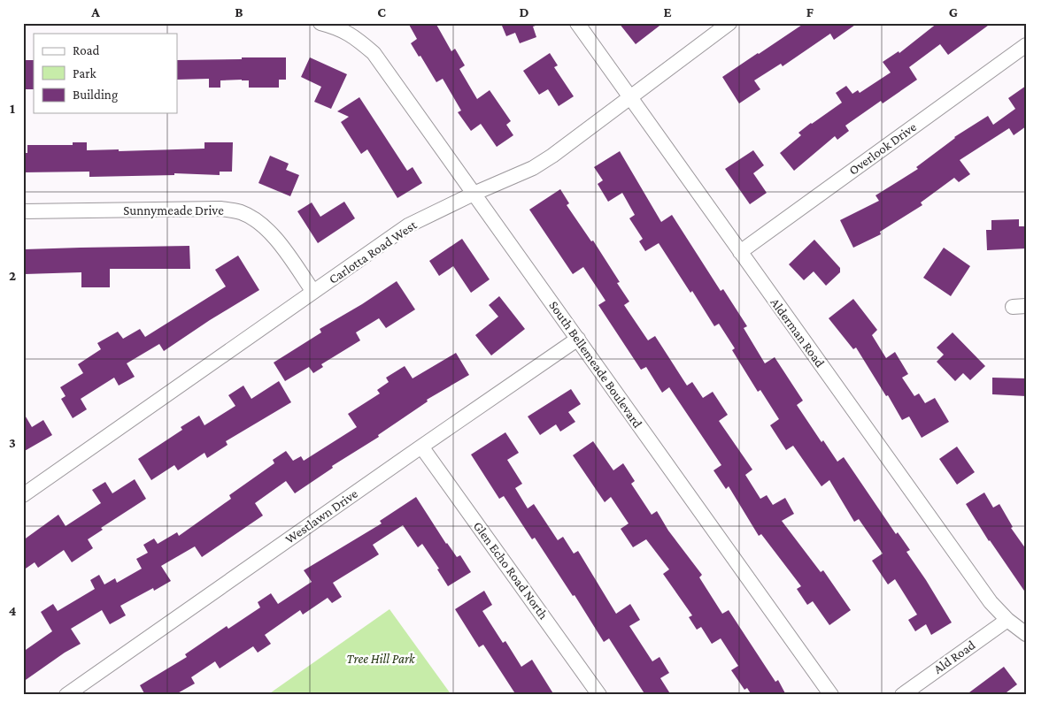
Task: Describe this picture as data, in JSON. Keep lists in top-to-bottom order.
{
  "streets": {
    "street": [
      "Overlook Drive",
      "Sunnymeade Drive",
      "Carlotta Road West",
      "Alderman Road",
      "South Bellemeade Boulevard",
      "Westlawn Drive",
      "Glen Echo Road North",
      "Ald Road"
    ]
  },
  "crossings": [
    ["Overlook Drive", "Alderman Road"],
    ["Sunnymeade Drive", "Carlotta Road West"],
    ["Carlotta Road West", "Alderman Road"],
    ["Carlotta Road West", "South Bellemeade Boulevard"],
    ["Alderman Road", "Ald Road"],
    ["South Bellemeade Boulevard", "Westlawn Drive"],
    ["Westlawn Drive", "Glen Echo Road North"]
  ],
  "parks": ["Tree Hill Park"],
  "legend": ["Road", "Park", "Building"],
  "grid": {
    "columns": [
      "A",
      "B",
      "C",
      "D",
      "E",
      "F",
      "G"
    ],
    "rows": [
      "1",
      "2",
      "3",
      "4"
    ]
  }
}
